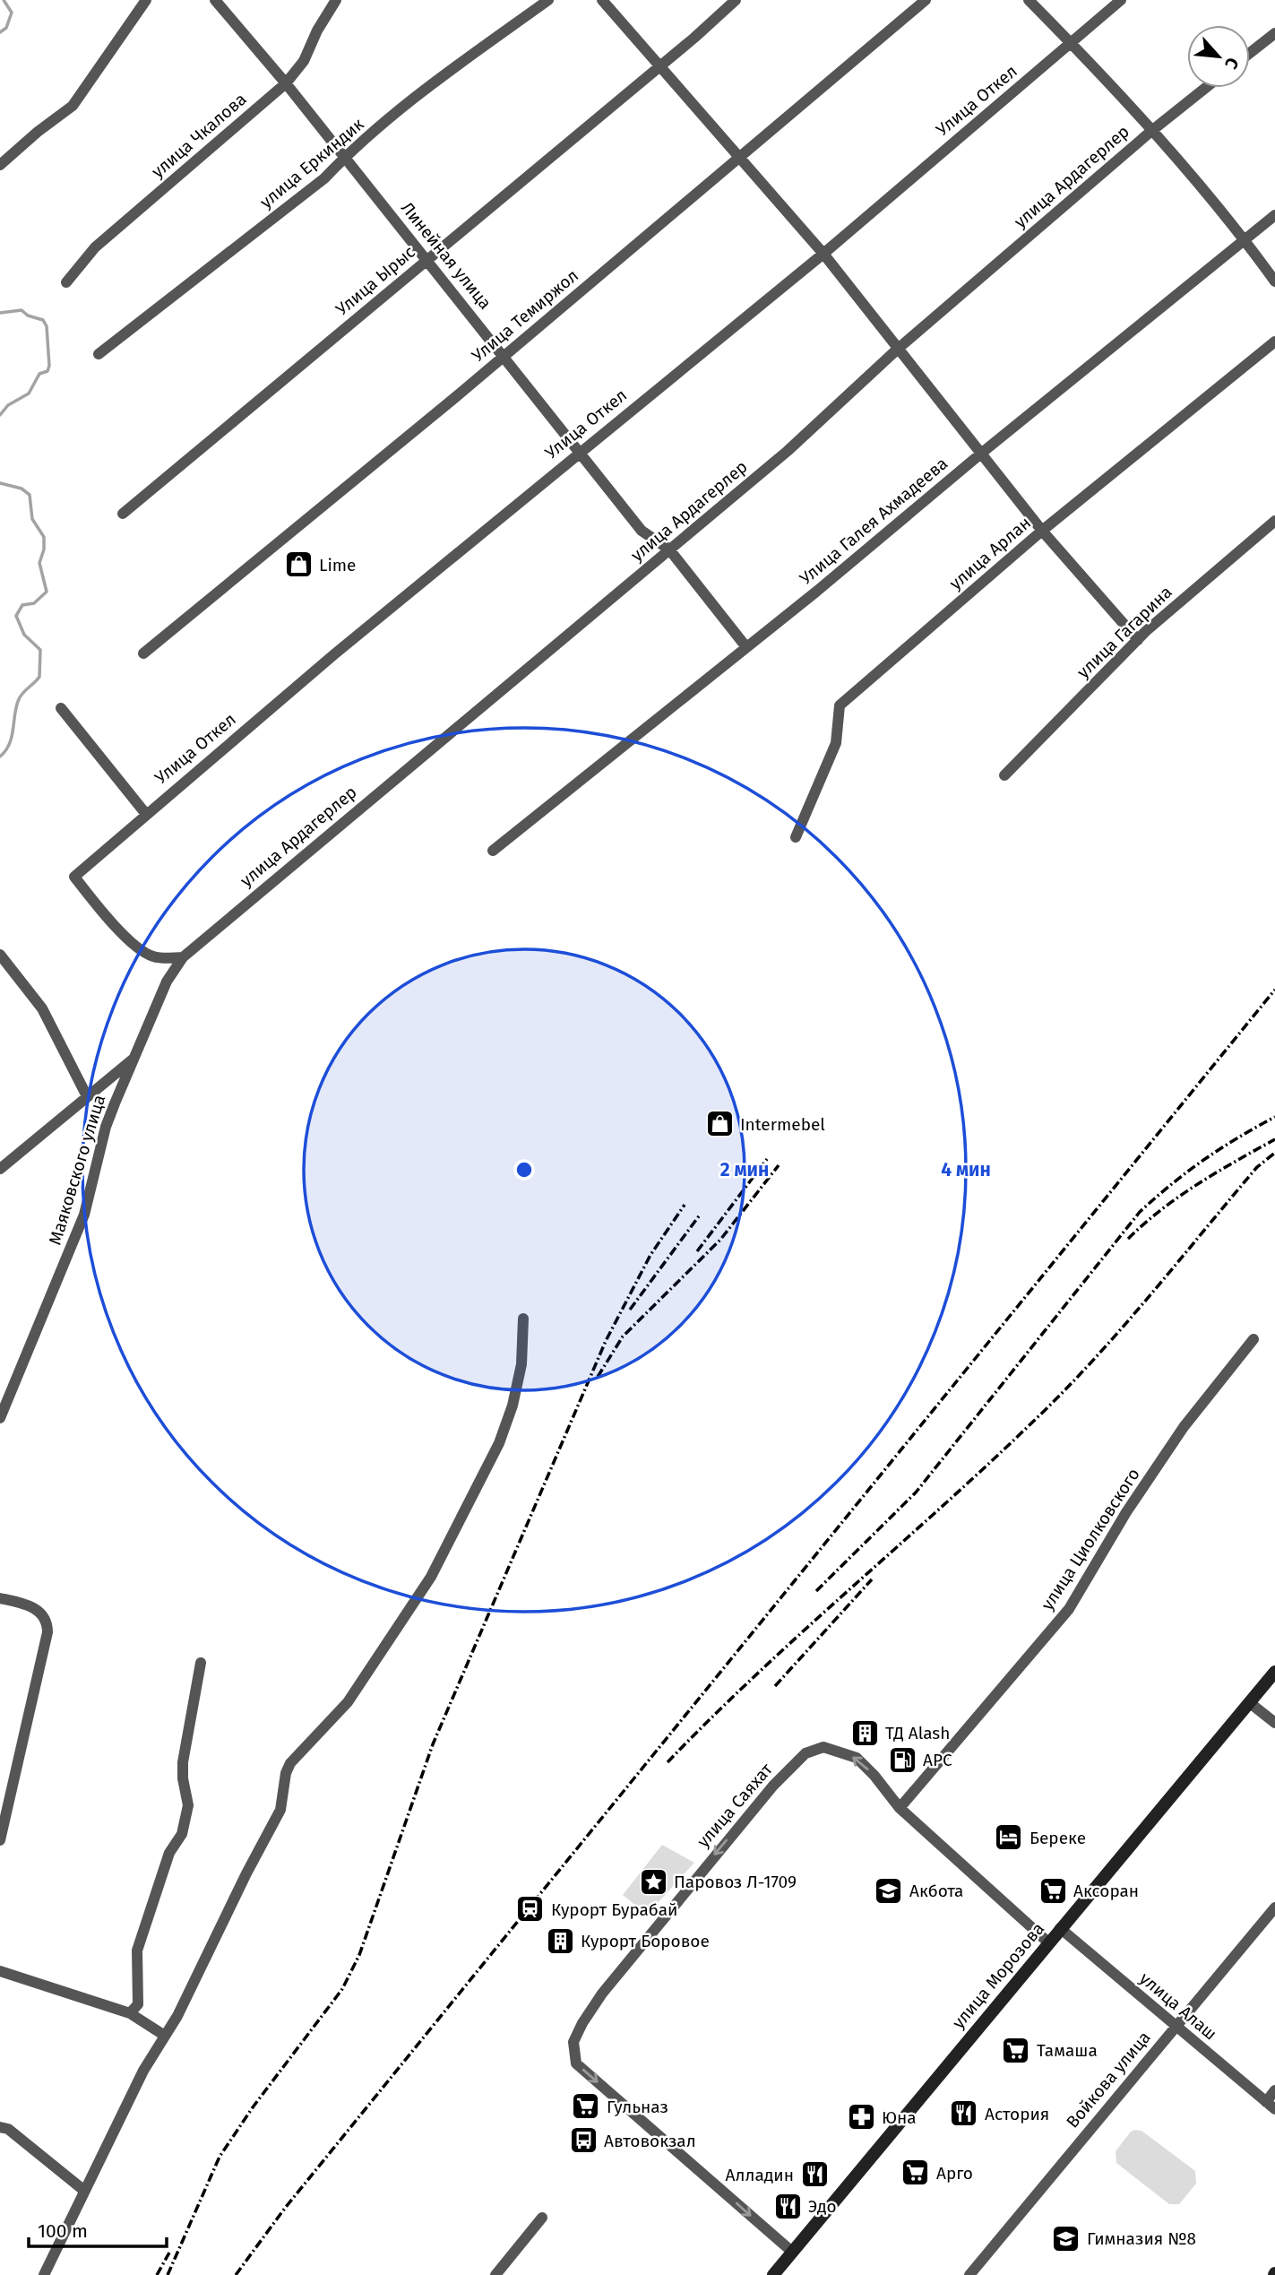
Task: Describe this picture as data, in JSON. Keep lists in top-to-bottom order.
{
  "streets": {
    "main road": ["улица Морозова"],
    "street": [
      "Улица Откел",
      "улица Чкалова",
      "улица Еркиндик",
      "улица Ардагерлер",
      "Линейная улица",
      "Улица Ырыс",
      "Улица Темиржол",
      "Улица Галея Ахмадеева",
      "улица Арлан",
      "улица Гагарина",
      "Маяковского улица",
      "улица Циолковского",
      "улица Саяхат",
      "улица Алаш",
      "Войкова улица"
    ]
  },
  "crossings": [
    ["Улица Откел", "улица Ардагерлер"],
    ["Улица Откел", "Линейная улица"],
    ["улица Чкалова", "Линейная улица"],
    ["улица Еркиндик", "Линейная улица"],
    ["улица Ардагерлер", "Линейная улица"],
    ["улица Ардагерлер", "Маяковского улица"],
    ["Линейная улица", "Улица Ырыс"],
    ["Линейная улица", "Улица Темиржол"],
    ["Линейная улица", "Улица Галея Ахмадеева"],
    ["улица Циолковского", "улица Саяхат"],
    ["улица Саяхат", "улица Морозова"],
    ["улица Морозова", "улица Алаш"],
    ["улица Алаш", "Войкова улица"]
  ],
  "places": {
    "shop": ["Lime", "Intermebel"],
    "building": ["ТД Alash", "Курорт Боровое"],
    "fuel station": ["АРС"],
    "hotel": ["Береке"],
    "place": ["Паровоз Л-1709"],
    "school or university": ["Акбота", "Гимназия №8"],
    "supermarket": [
      "Аксоран",
      "Тамаша",
      "Гульназ",
      "Арго"
    ],
    "station": ["Курорт Бурабай"],
    "restaurant": ["Астория", "Алладин", "Эдо"],
    "pharmacy": ["Юна"],
    "bus stop": ["Автовокзал"]
  },
  "scale_bar": "100 m",
  "north": "bottom right",
  "rings": ["2 мин", "4 мин"]
}
